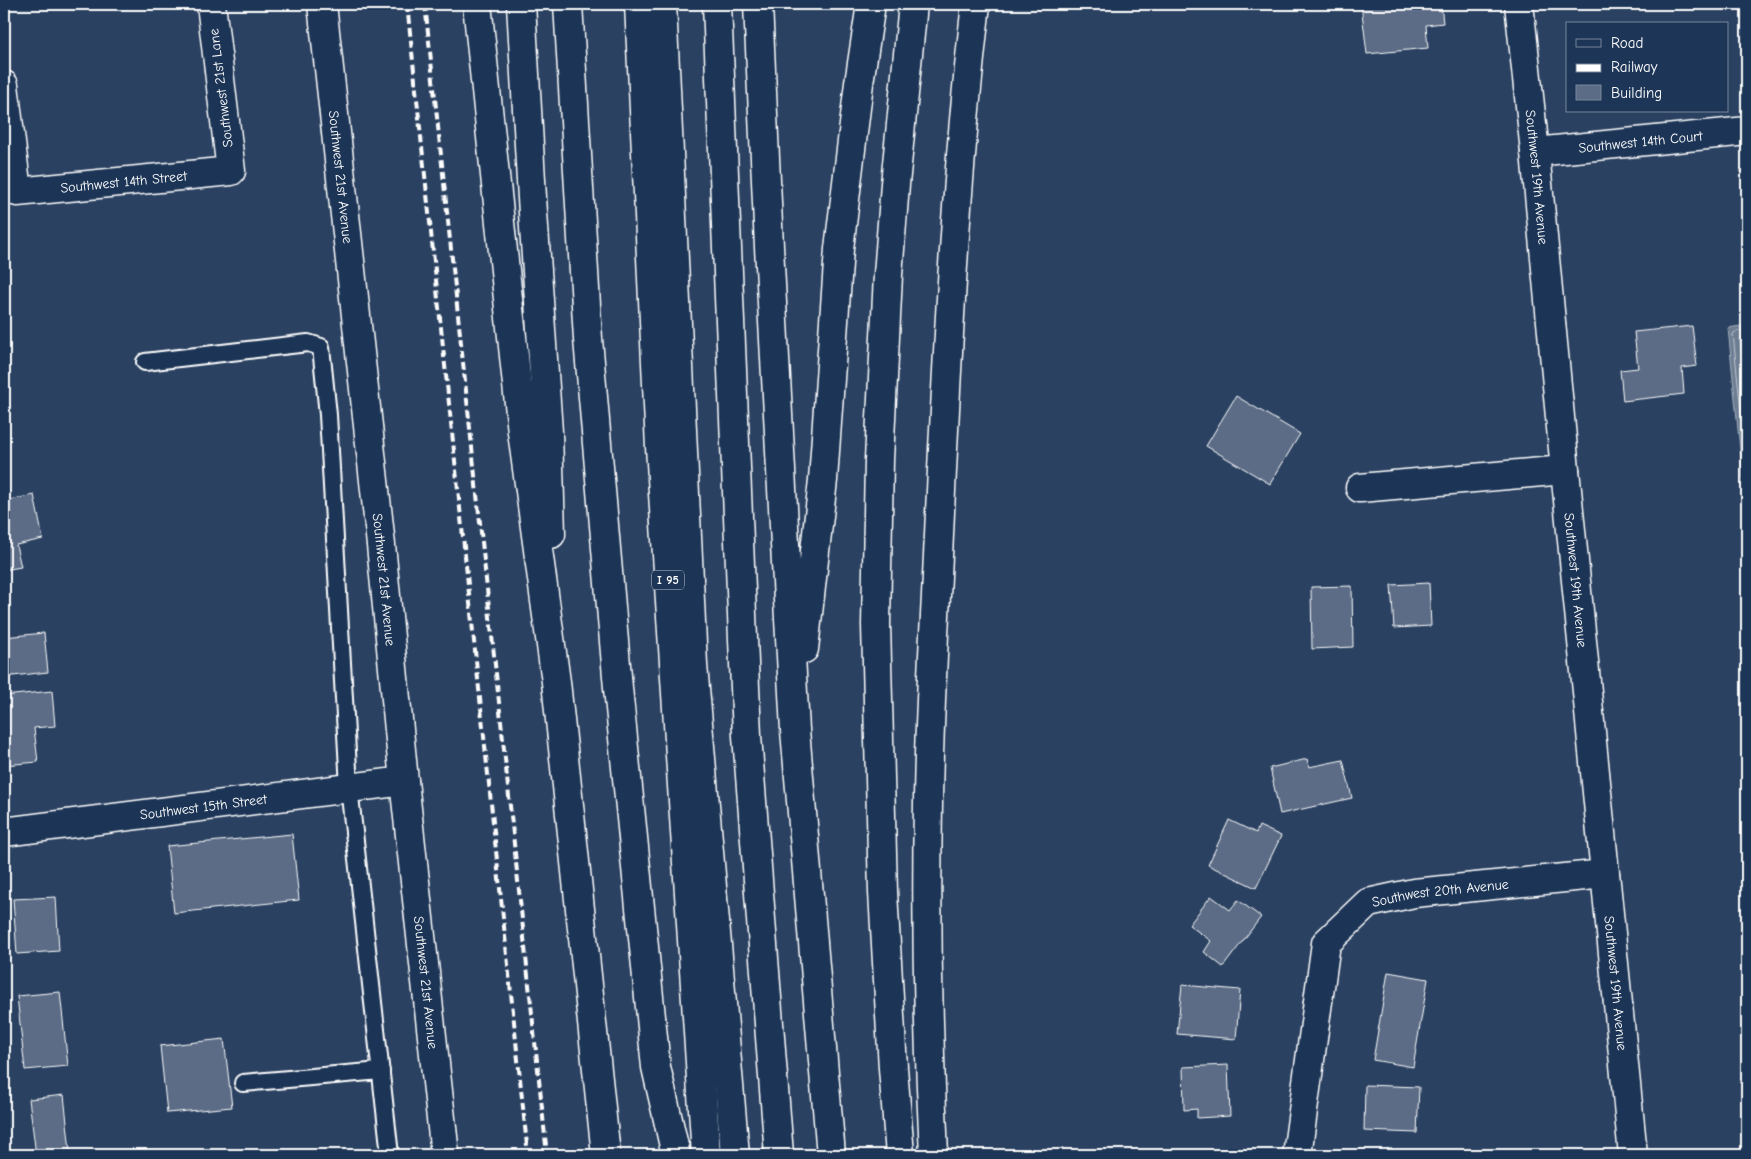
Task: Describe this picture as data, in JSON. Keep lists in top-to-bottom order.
{
  "streets": {
    "main road": [
      "Southwest 21st Lane",
      "Southwest 14th Court",
      "Southwest 19th Avenue",
      "Southwest 21st Avenue",
      "Southwest 14th Street",
      "I 95",
      "Southwest 15th Street",
      "Southwest 20th Avenue"
    ]
  },
  "crossings": [
    ["Southwest 21st Lane", "Southwest 14th Street"],
    ["Southwest 14th Court", "Southwest 19th Avenue"],
    ["Southwest 19th Avenue", "Southwest 20th Avenue"],
    ["Southwest 21st Avenue", "Southwest 15th Street"]
  ],
  "legend": ["Road", "Railway", "Building"]
}
